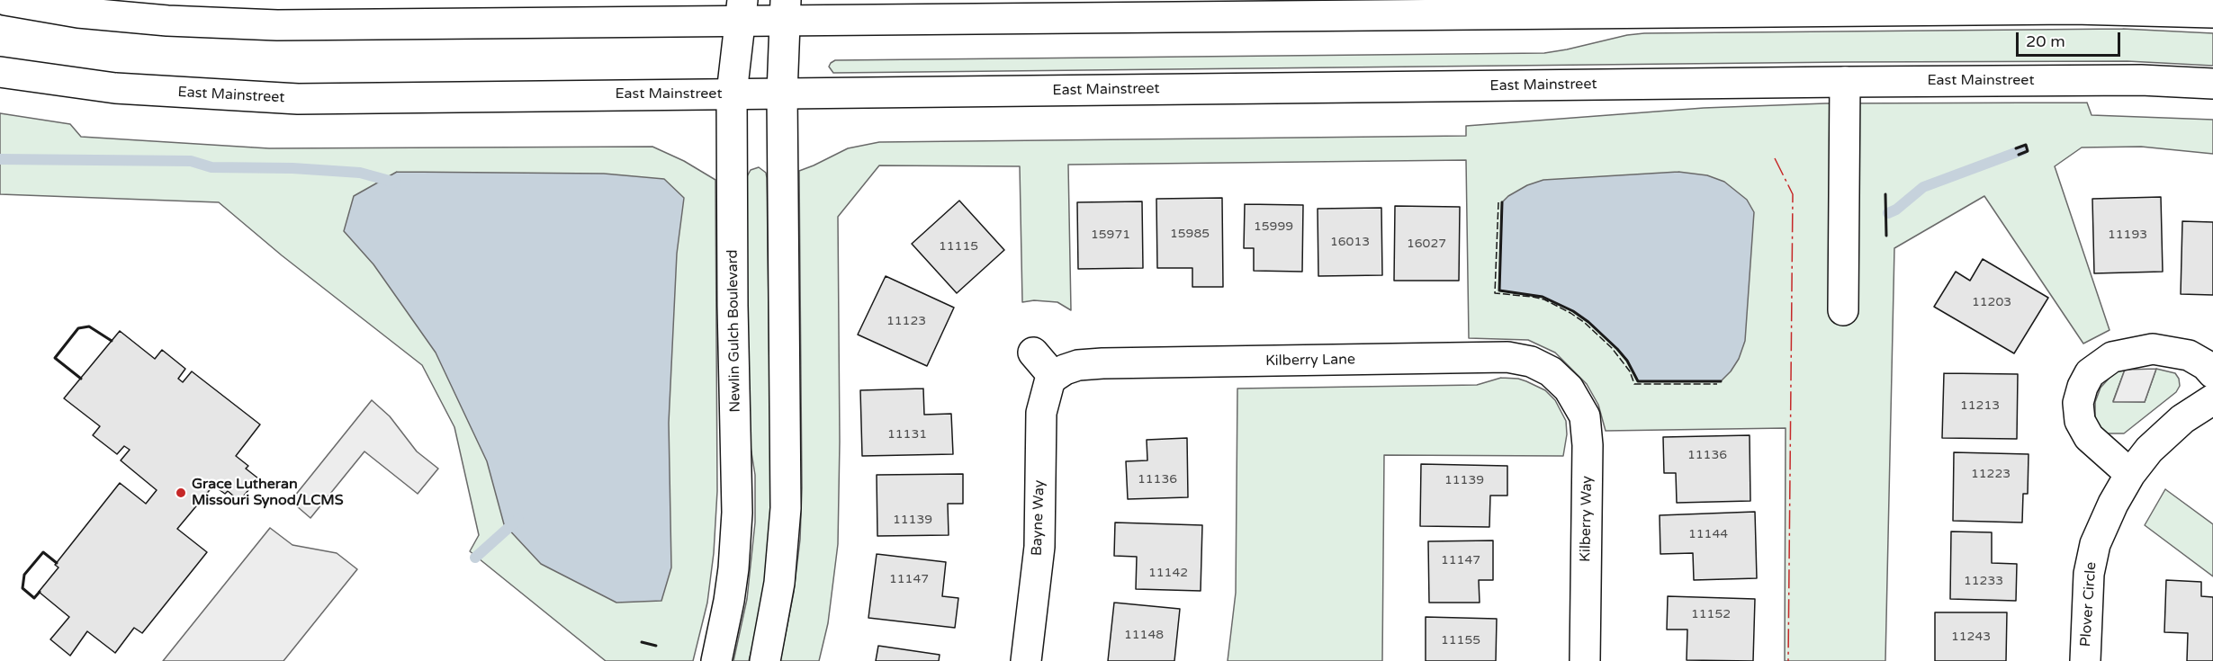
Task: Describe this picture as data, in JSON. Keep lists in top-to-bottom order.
{
  "streets": {
    "main road": [
      "East Mainstreet",
      "Newlin Gulch Boulevard",
      "Kilberry Lane",
      "Bayne Way",
      "Kilberry Way",
      "Plover Circle"
    ]
  },
  "crossings": [
    ["East Mainstreet", "Newlin Gulch Boulevard"],
    ["Kilberry Lane", "Bayne Way"],
    ["Kilberry Lane", "Kilberry Way"]
  ],
  "places": ["Grace Lutheran Missouri Synod/LCMS"],
  "house_numbers": [
    "15999",
    "15985",
    "15971",
    "11193",
    "16013",
    "16027",
    "11115",
    "11203",
    "11123",
    "11213",
    "11131",
    "11136",
    "11223",
    "11136",
    "11139",
    "11139",
    "11144",
    "11147",
    "11142",
    "11147",
    "11233",
    "11152",
    "11148",
    "11243",
    "11155"
  ],
  "scale_bar": "20 m"
}
